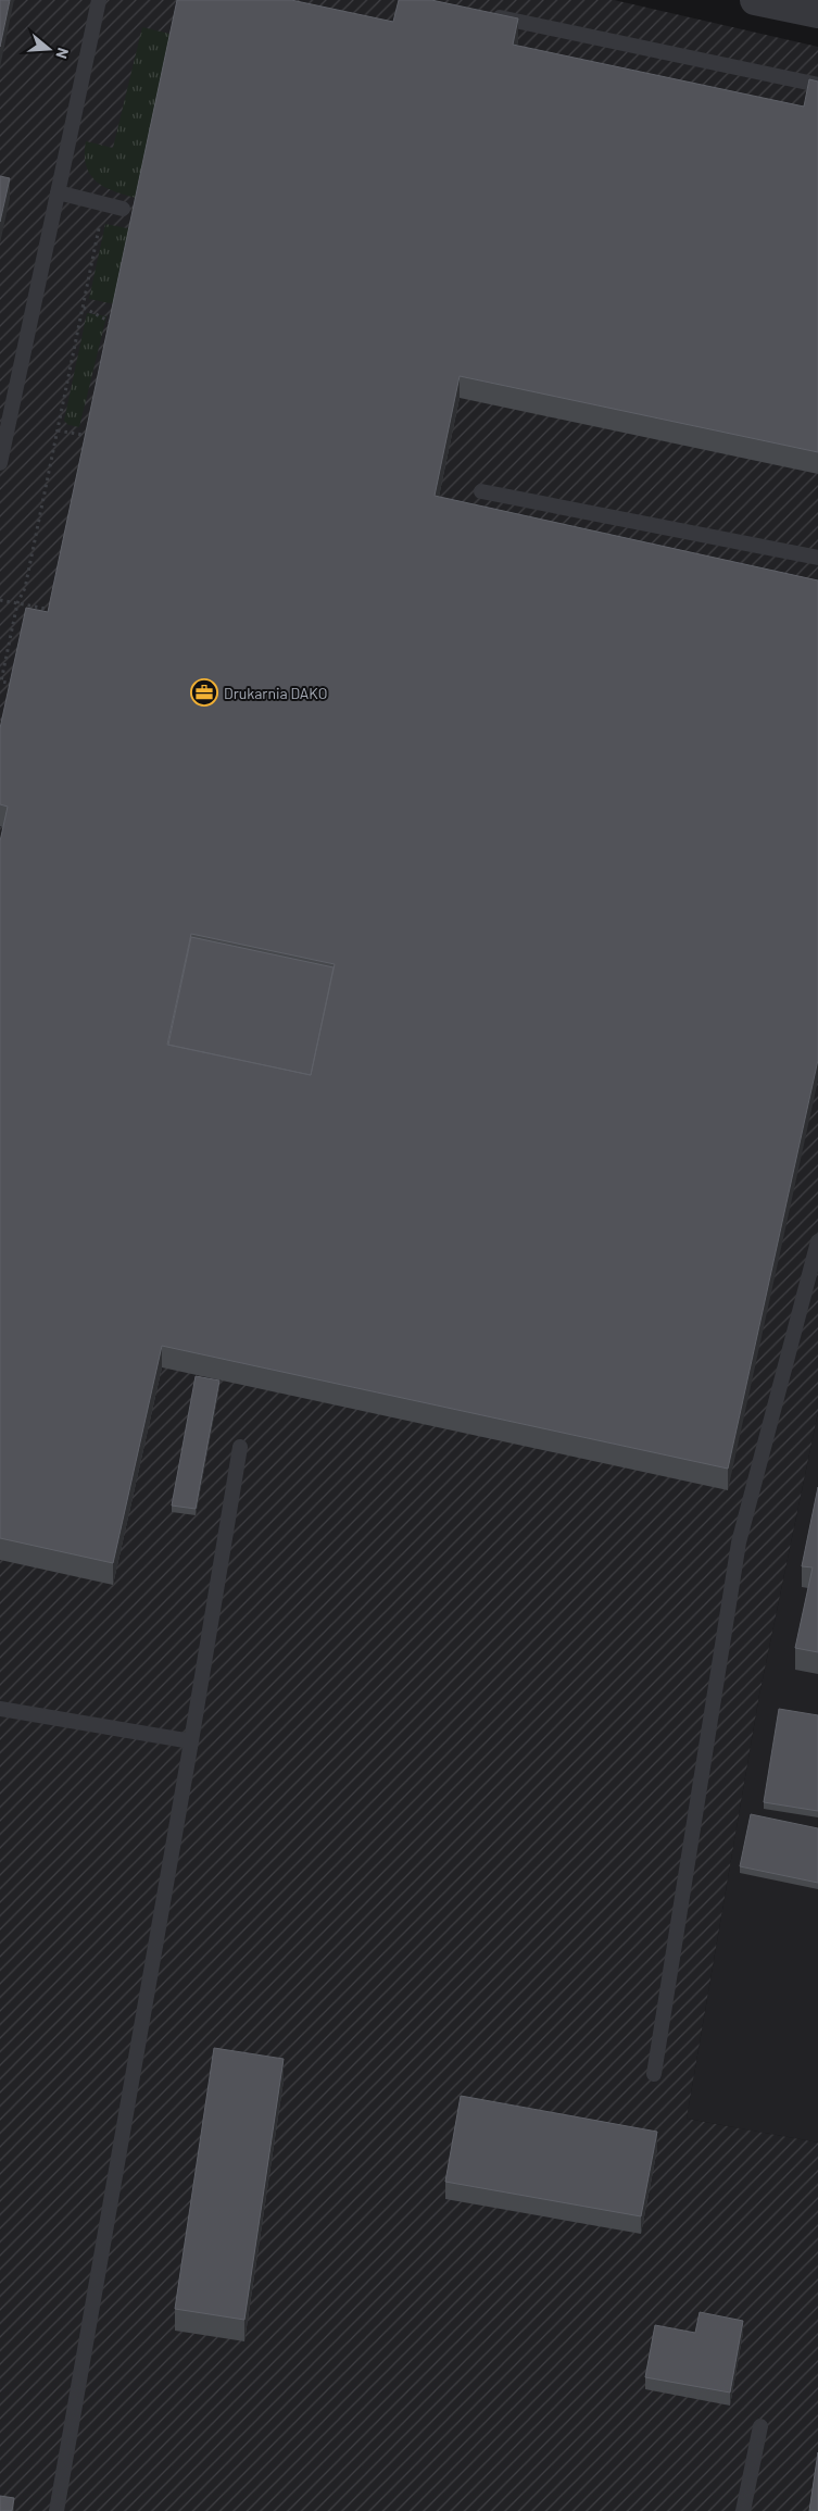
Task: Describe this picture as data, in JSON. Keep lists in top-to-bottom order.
{
  "places": {
    "office": ["Drukarnia DAKO"]
  },
  "north": "right"
}
